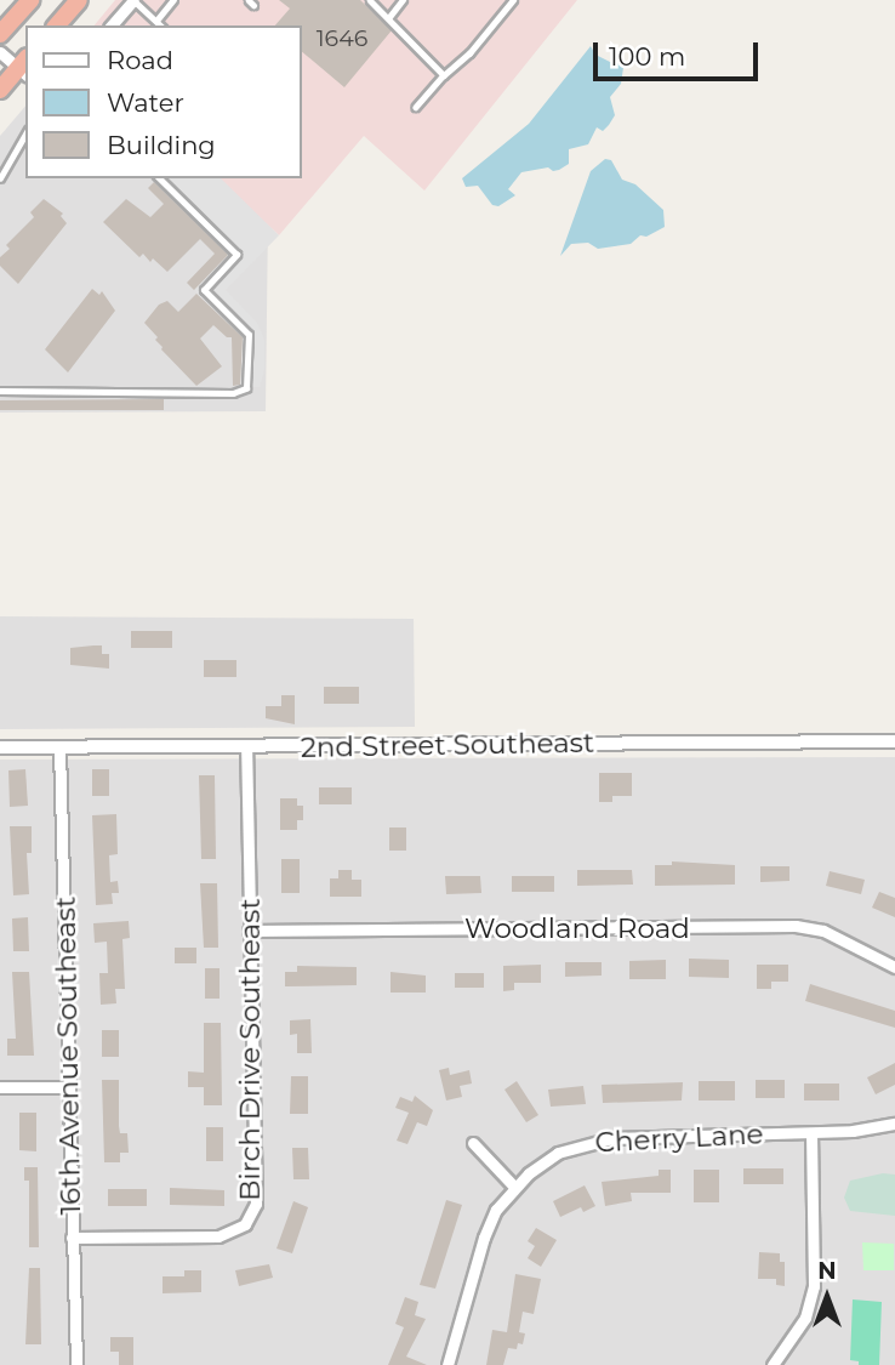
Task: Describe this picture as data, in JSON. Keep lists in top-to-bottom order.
{
  "streets": {
    "street": [
      "2nd Street Southeast",
      "Woodland Road",
      "Birch Drive Southeast",
      "16th Avenue Southeast",
      "Cherry Lane"
    ]
  },
  "crossings": [
    ["2nd Street Southeast", "Birch Drive Southeast"],
    ["2nd Street Southeast", "16th Avenue Southeast"],
    ["Woodland Road", "Birch Drive Southeast"],
    ["Birch Drive Southeast", "16th Avenue Southeast"]
  ],
  "house_numbers": ["1646"],
  "legend": ["Road", "Water", "Building"],
  "scale_bar": "100 m",
  "north": "top"
}
